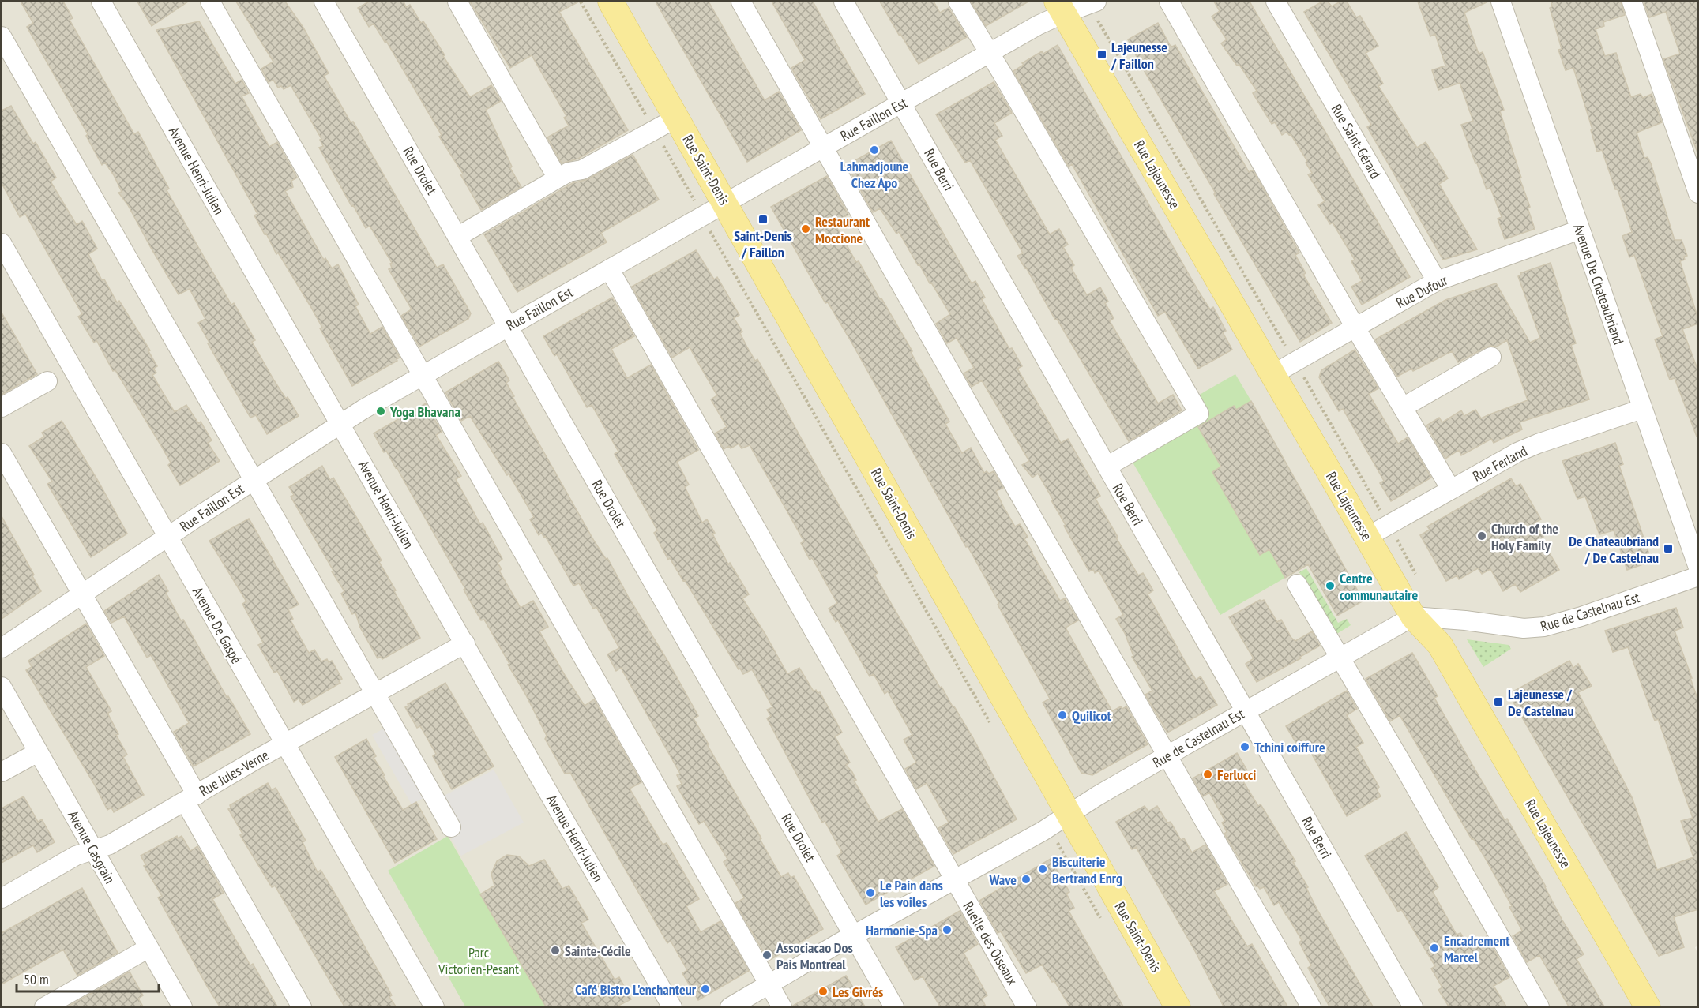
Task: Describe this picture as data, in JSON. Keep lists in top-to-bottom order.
{
  "streets": {
    "main road": ["Rue Saint-Denis", "Rue Lajeunesse"],
    "street": [
      "Rue Faillon Est",
      "Rue Saint-Gérard",
      "Rue Berri",
      "Avenue Henri-Julien",
      "Rue Drolet",
      "Avenue De Chateaubriand",
      "Rue Dufour",
      "Rue Ferland",
      "Rue de Castelnau Est",
      "Avenue De Gaspé",
      "Rue Jules-Verne",
      "Avenue Casgrain",
      "Ruelle des Oiseaux"
    ]
  },
  "crossings": [
    ["Rue Faillon Est", "Rue Saint-Denis"],
    ["Rue Faillon Est", "Rue Berri"],
    ["Rue Faillon Est", "Avenue Henri-Julien"],
    ["Rue Faillon Est", "Rue Drolet"],
    ["Rue Faillon Est", "Rue Lajeunesse"],
    ["Rue Faillon Est", "Avenue De Gaspé"],
    ["Rue Faillon Est", "Ruelle des Oiseaux"],
    ["Rue Saint-Gérard", "Rue Dufour"],
    ["Rue Saint-Denis", "Rue de Castelnau Est"],
    ["Rue Berri", "Rue de Castelnau Est"],
    ["Avenue Henri-Julien", "Rue Jules-Verne"],
    ["Rue Drolet", "Rue de Castelnau Est"],
    ["Rue Lajeunesse", "Rue Dufour"],
    ["Rue Lajeunesse", "Rue Ferland"],
    ["Rue Lajeunesse", "Rue de Castelnau Est"],
    ["Avenue De Chateaubriand", "Rue Dufour"],
    ["Avenue De Chateaubriand", "Rue Ferland"],
    ["Rue de Castelnau Est", "Ruelle des Oiseaux"],
    ["Avenue De Gaspé", "Rue Jules-Verne"],
    ["Rue Jules-Verne", "Avenue Casgrain"]
  ],
  "parks": ["Parc Victorien-Pesant"],
  "places": {
    "transit": [
      "Lajeunesse / Faillon",
      "Saint-Denis / Faillon",
      "De Chateaubriand / De Castelnau",
      "Lajeunesse / De Castelnau"
    ],
    "other": [
      "Lahmadjoune Chez Apo",
      "Restaurant Moccione",
      "Yoga Bhavana",
      "Church of the Holy Family",
      "Centre communautaire",
      "Quilicot",
      "Tchini coiffure",
      "Ferlucci",
      "Biscuiterie Bertrand Enrg",
      "Wave",
      "Le Pain dans les voiles",
      "Harmonie-Spa",
      "Encadrement Marcel",
      "Sainte-Cécile",
      "Associacao Dos Pais Montreal",
      "Café Bistro L'enchanteur",
      "Les Givrés"
    ]
  },
  "scale_bar": "50 m"
}
